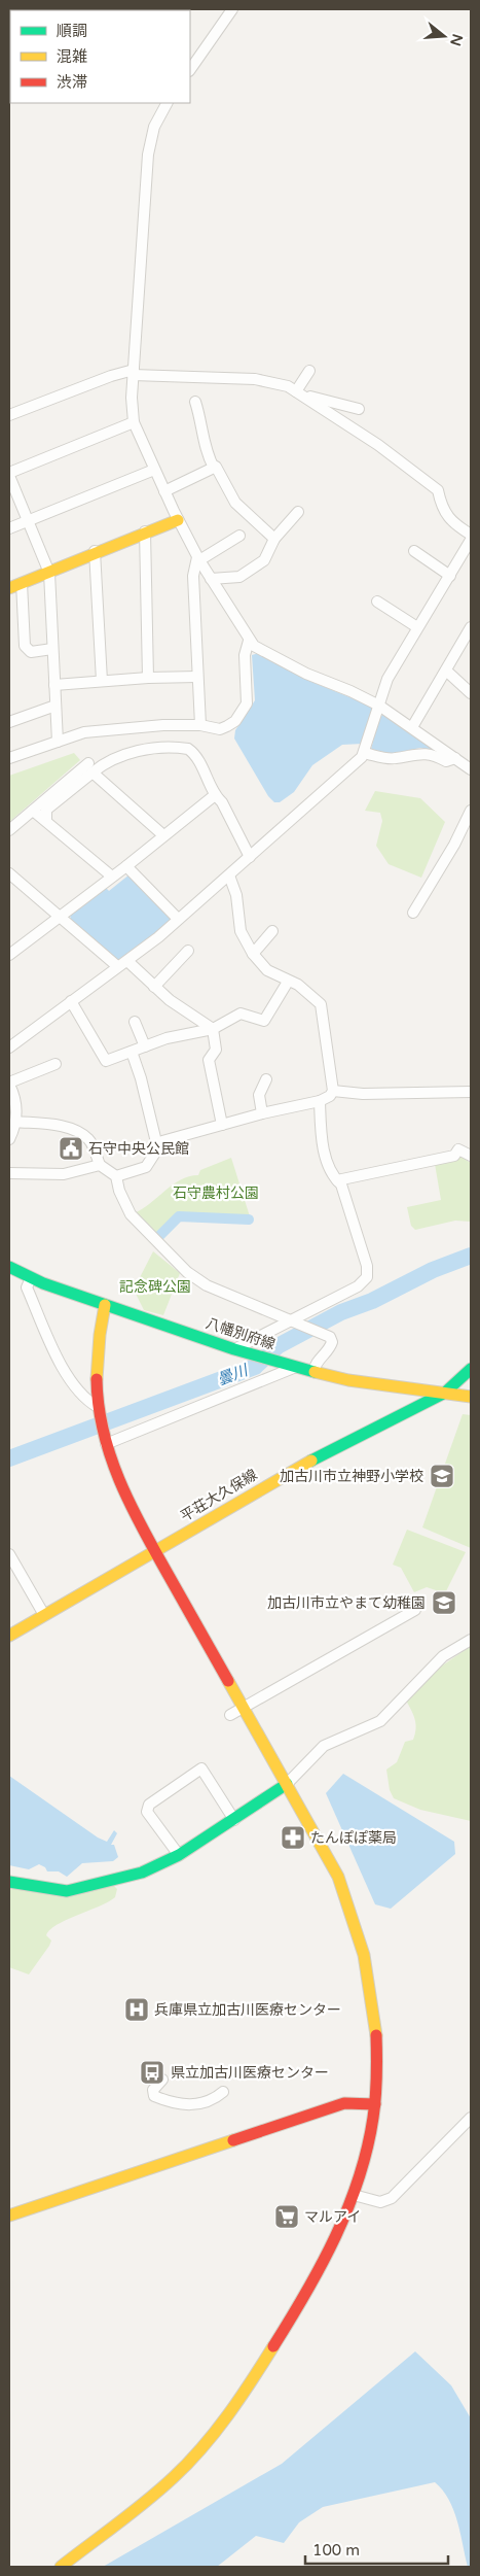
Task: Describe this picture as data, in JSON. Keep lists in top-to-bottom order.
{
  "streets": {
    "street": ["八幡別府線", "平荘大久保線"]
  },
  "crossings": [
    ["八幡別府線", "平荘大久保線"]
  ],
  "water": ["曇川"],
  "parks": ["石守農村公園", "記念碑公園"],
  "places": {
    "public building": ["石守中央公民館"],
    "school or university": ["加古川市立神野小学校", "加古川市立やまて幼稚園"],
    "pharmacy": ["たんぽぽ薬局"],
    "hospital": ["兵庫県立加古川医療センター"],
    "bus stop": ["県立加古川医療センター"],
    "supermarket": ["マルアイ"]
  },
  "legend": ["順調", "混雑", "渋滞"],
  "scale_bar": "100 m",
  "north": "right"
}
